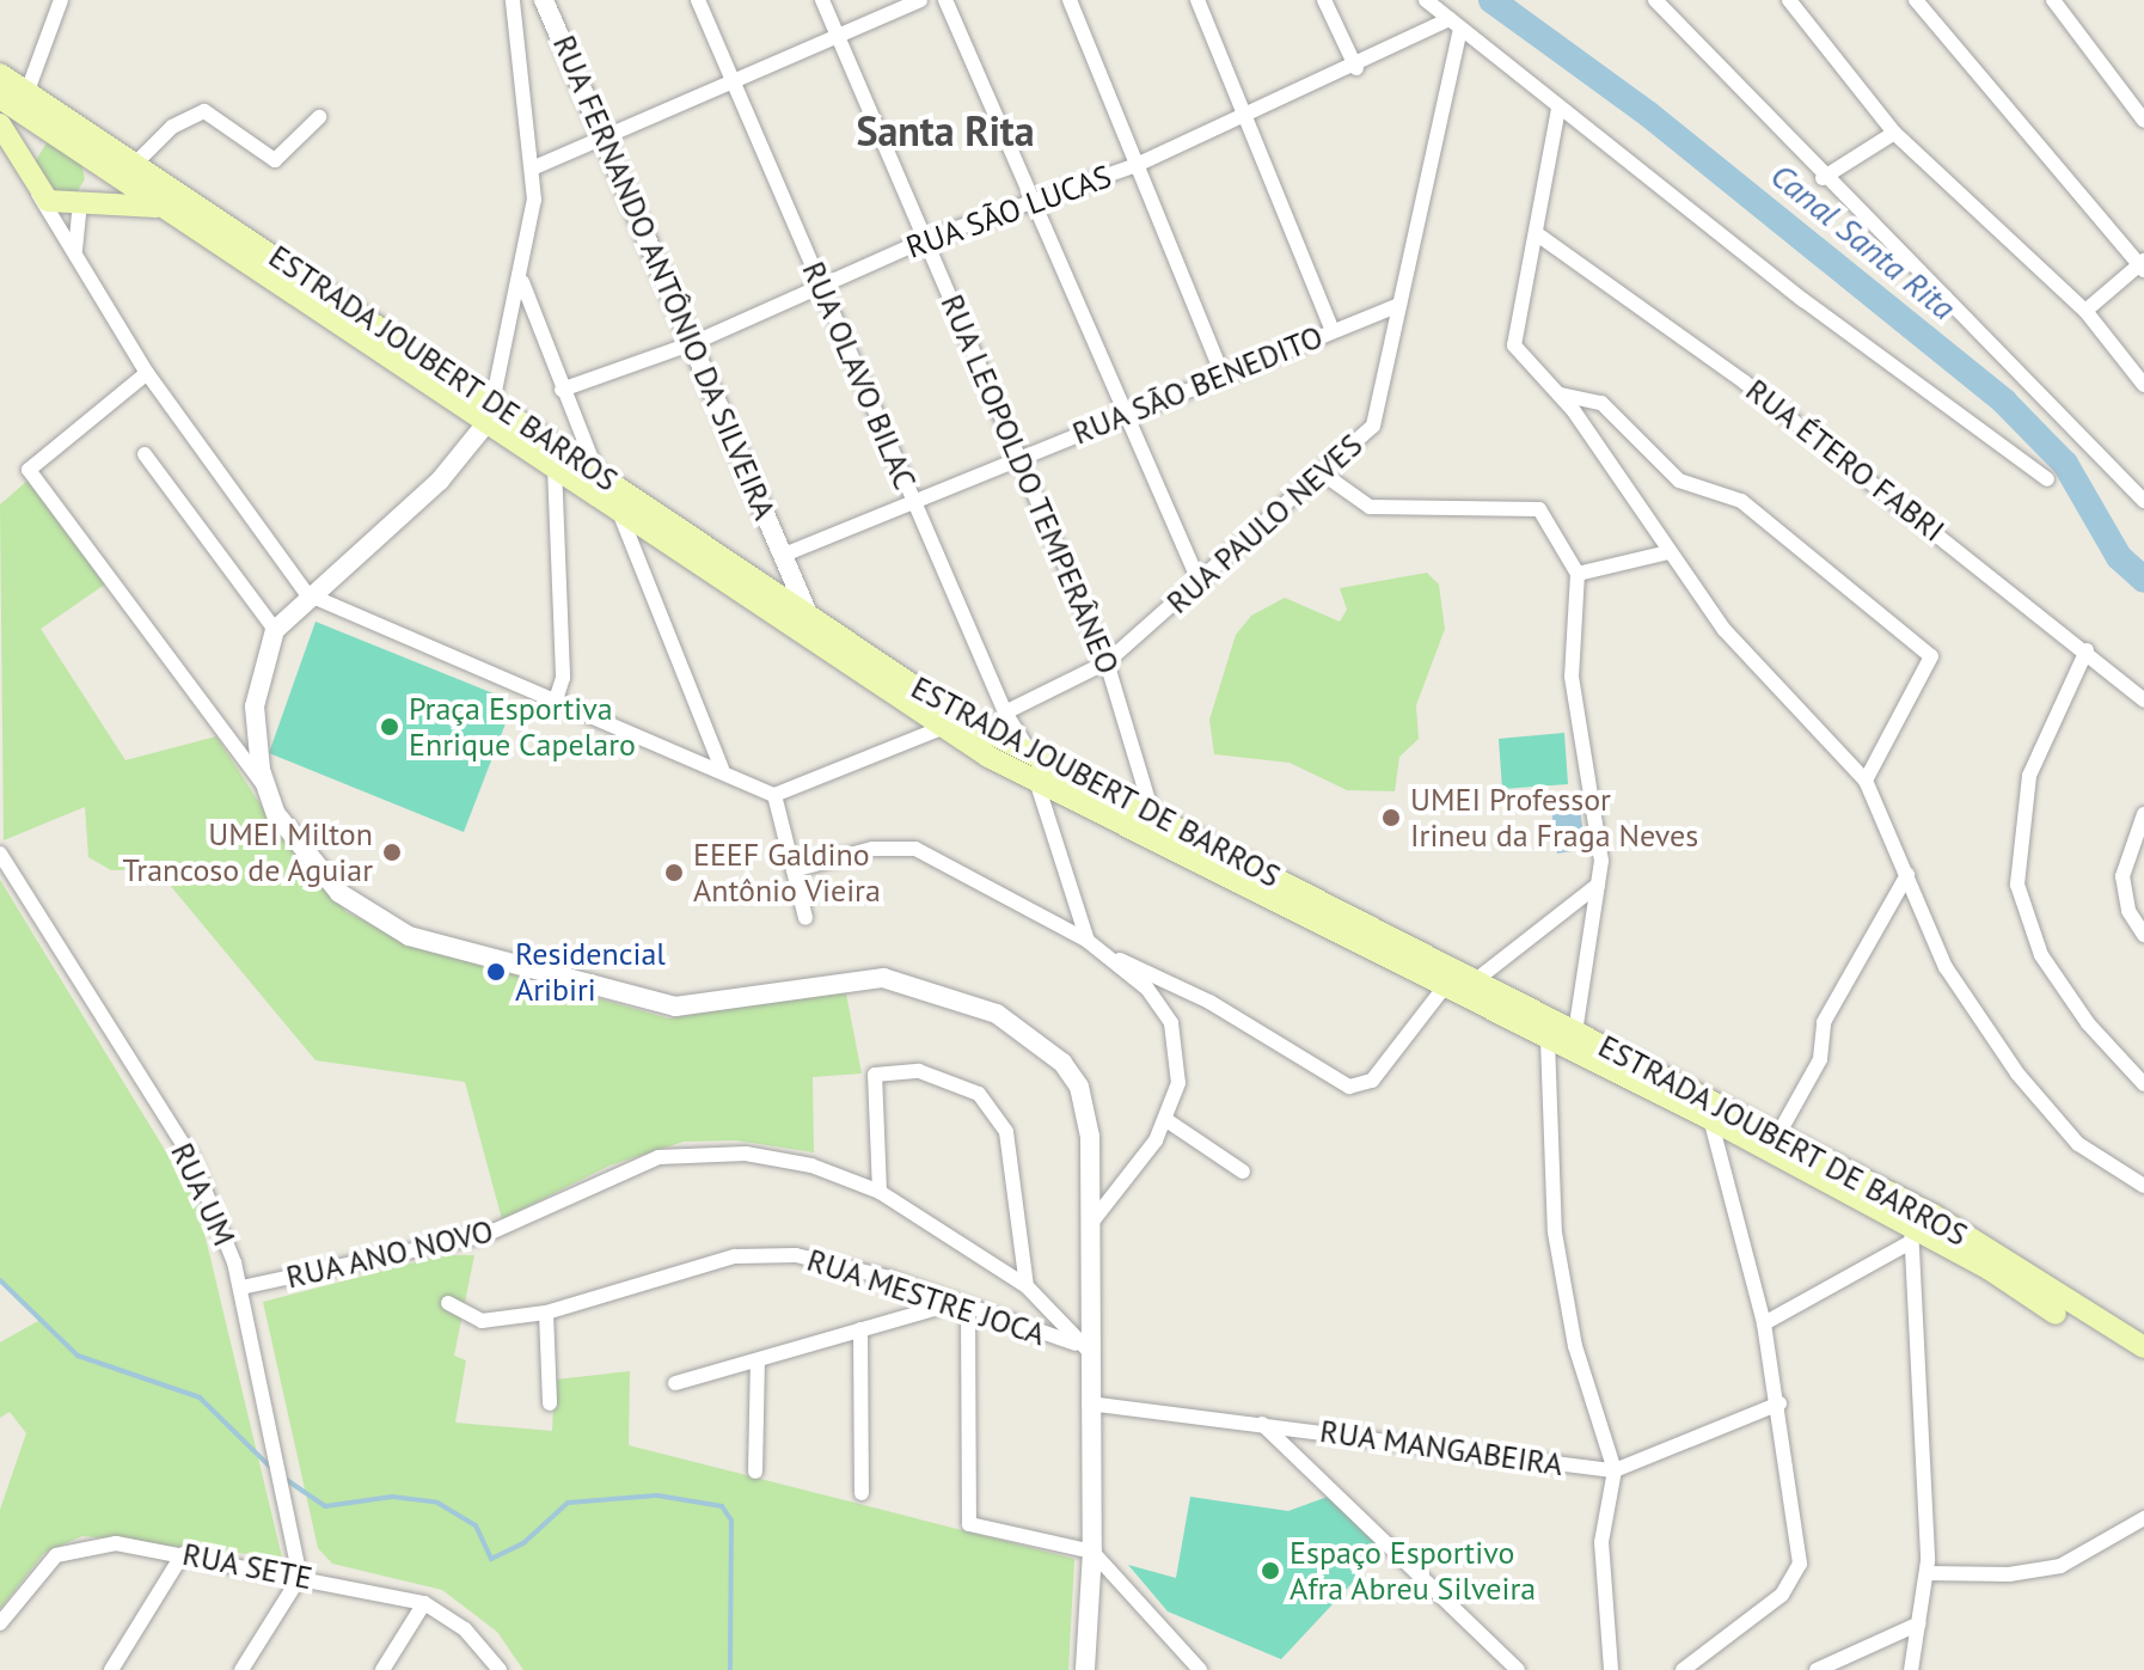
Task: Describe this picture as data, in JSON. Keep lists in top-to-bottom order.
{
  "streets": {
    "main road": ["ESTRADA JOUBERT DE BARROS"],
    "street": [
      "RUA SÃO LUCAS",
      "RUA FERNANDO ANTÔNIO DA SILVEIRA",
      "RUA OLAVO BILAC",
      "RUA SÃO BENEDITO",
      "RUA ÉTERO FABRI",
      "RUA LEOPOLDO TEMPERÂNEO",
      "RUA PAULO NEVES",
      "RUA UM",
      "RUA ANO NOVO",
      "RUA MESTRE JOCA",
      "RUA MANGABEIRA",
      "RUA SETE"
    ]
  },
  "crossings": [
    ["RUA SÃO LUCAS", "RUA FERNANDO ANTÔNIO DA SILVEIRA"],
    ["RUA SÃO LUCAS", "RUA OLAVO BILAC"],
    ["RUA SÃO LUCAS", "RUA LEOPOLDO TEMPERÂNEO"],
    ["RUA SÃO LUCAS", "RUA PAULO NEVES"],
    ["RUA FERNANDO ANTÔNIO DA SILVEIRA", "ESTRADA JOUBERT DE BARROS"],
    ["RUA FERNANDO ANTÔNIO DA SILVEIRA", "RUA SÃO BENEDITO"],
    ["ESTRADA JOUBERT DE BARROS", "RUA OLAVO BILAC"],
    ["ESTRADA JOUBERT DE BARROS", "RUA LEOPOLDO TEMPERÂNEO"],
    ["RUA OLAVO BILAC", "RUA SÃO BENEDITO"],
    ["RUA OLAVO BILAC", "RUA PAULO NEVES"],
    ["RUA SÃO BENEDITO", "RUA LEOPOLDO TEMPERÂNEO"],
    ["RUA SÃO BENEDITO", "RUA PAULO NEVES"],
    ["RUA LEOPOLDO TEMPERÂNEO", "RUA PAULO NEVES"],
    ["RUA UM", "RUA ANO NOVO"],
    ["RUA UM", "RUA SETE"],
    ["RUA ANO NOVO", "RUA MESTRE JOCA"]
  ],
  "districts": ["Santa Rita"],
  "water": ["Canal Santa Rita"],
  "places": [
    "Praça Esportiva Enrique Capelaro",
    "UMEI Professor Irineu da Fraga Neves",
    "UMEI Milton Trancoso de Aguiar",
    "EEEF Galdino Antônio Vieira",
    "Residencial Aribiri",
    "Espaço Esportivo Afra Abreu Silveira"
  ]
}
